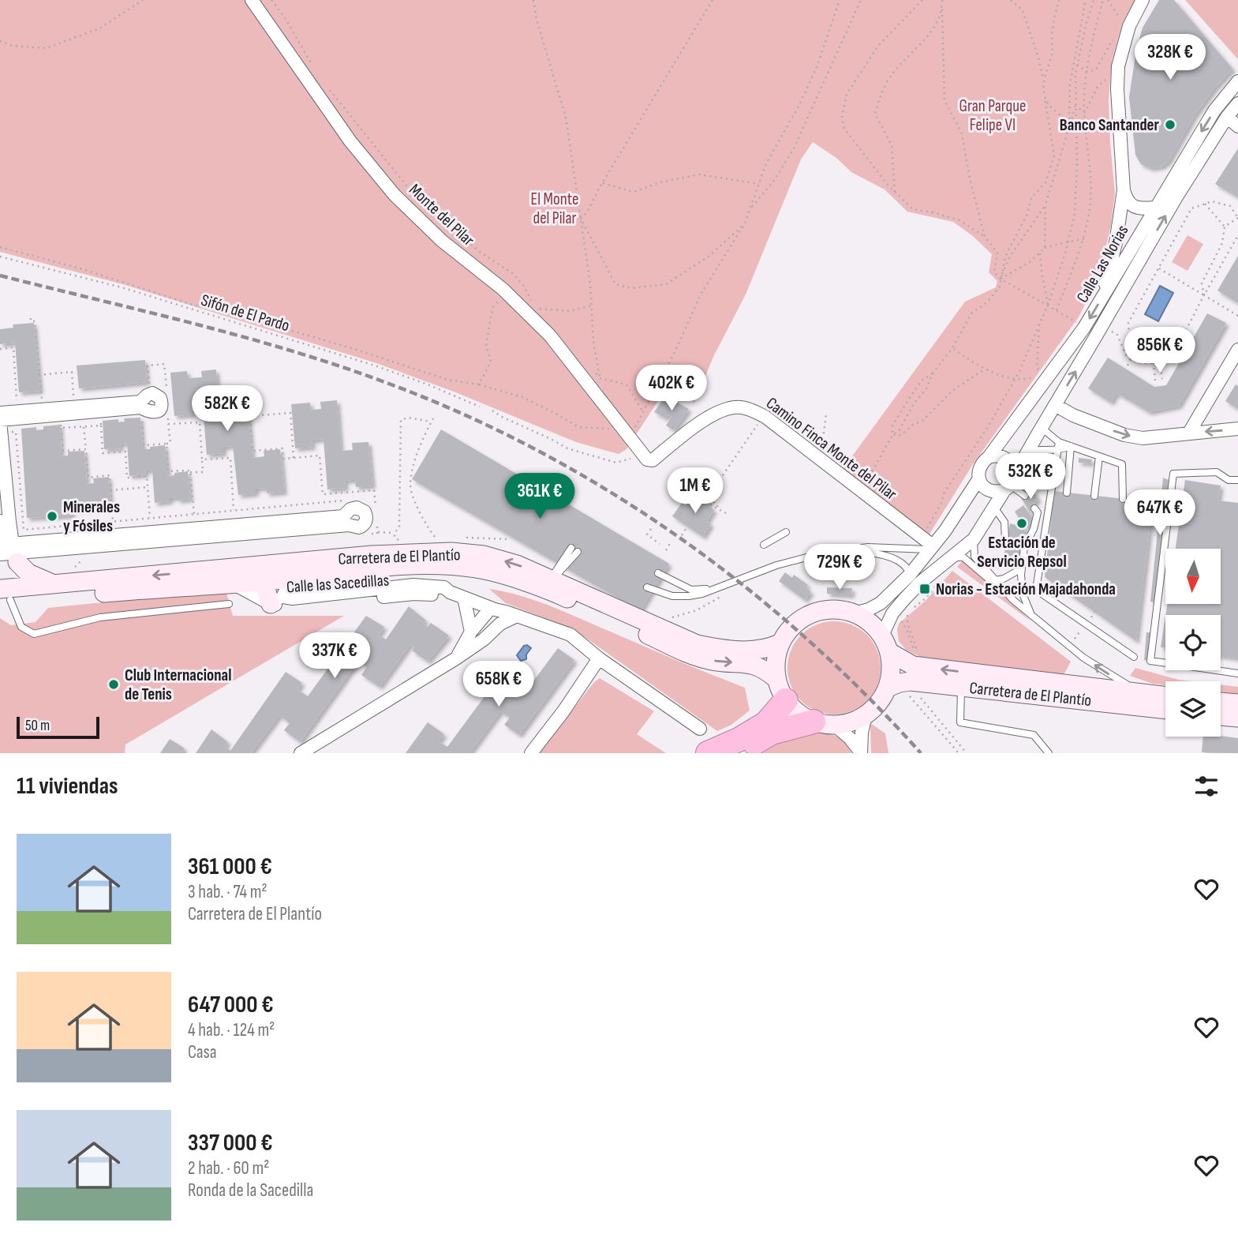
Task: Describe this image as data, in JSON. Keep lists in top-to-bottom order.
{
  "streets": {
    "street": [
      "Monte del Pilar",
      "Calle Las Norias",
      "Camino Finca Monte del Pilar",
      "Carretera de El Plantío",
      "Calle las Sacedillas"
    ],
    "path": ["Sifón de El Pardo"]
  },
  "crossings": [
    ["Calle Las Norias", "Camino Finca Monte del Pilar"],
    ["Calle Las Norias", "Carretera de El Plantío"],
    ["Carretera de El Plantío", "Calle las Sacedillas"]
  ],
  "parks": ["Gran Parque Felipe VI", "El Monte del Pilar"],
  "places": {
    "other": [
      "Banco Santander",
      "Minerales y Fósiles",
      "Estación de Servicio Repsol",
      "Club Internacional de Tenis"
    ],
    "transit": ["Norias - Estación Majadahonda"]
  },
  "scale_bar": "50 m",
  "north": "bottom",
  "page": {
    "price": [
      "328K €",
      "856K €",
      "402K €",
      "582K €",
      "532K €",
      "1M €",
      "361K €",
      "647K €",
      "729K €",
      "337K €",
      "658K €"
    ],
    "scale": "50 m",
    "heading": "11 viviendas",
    "list": [
      {
        "name": "361 000 €",
        "note": "3 hab. · 74 m² · Carretera de El Plantío"
      },
      {
        "name": "647 000 €",
        "note": "4 hab. · 124 m² · Casa"
      },
      {
        "name": "337 000 €",
        "note": "2 hab. · 60 m² · Ronda de la Sacedilla"
      }
    ]
  }
}
